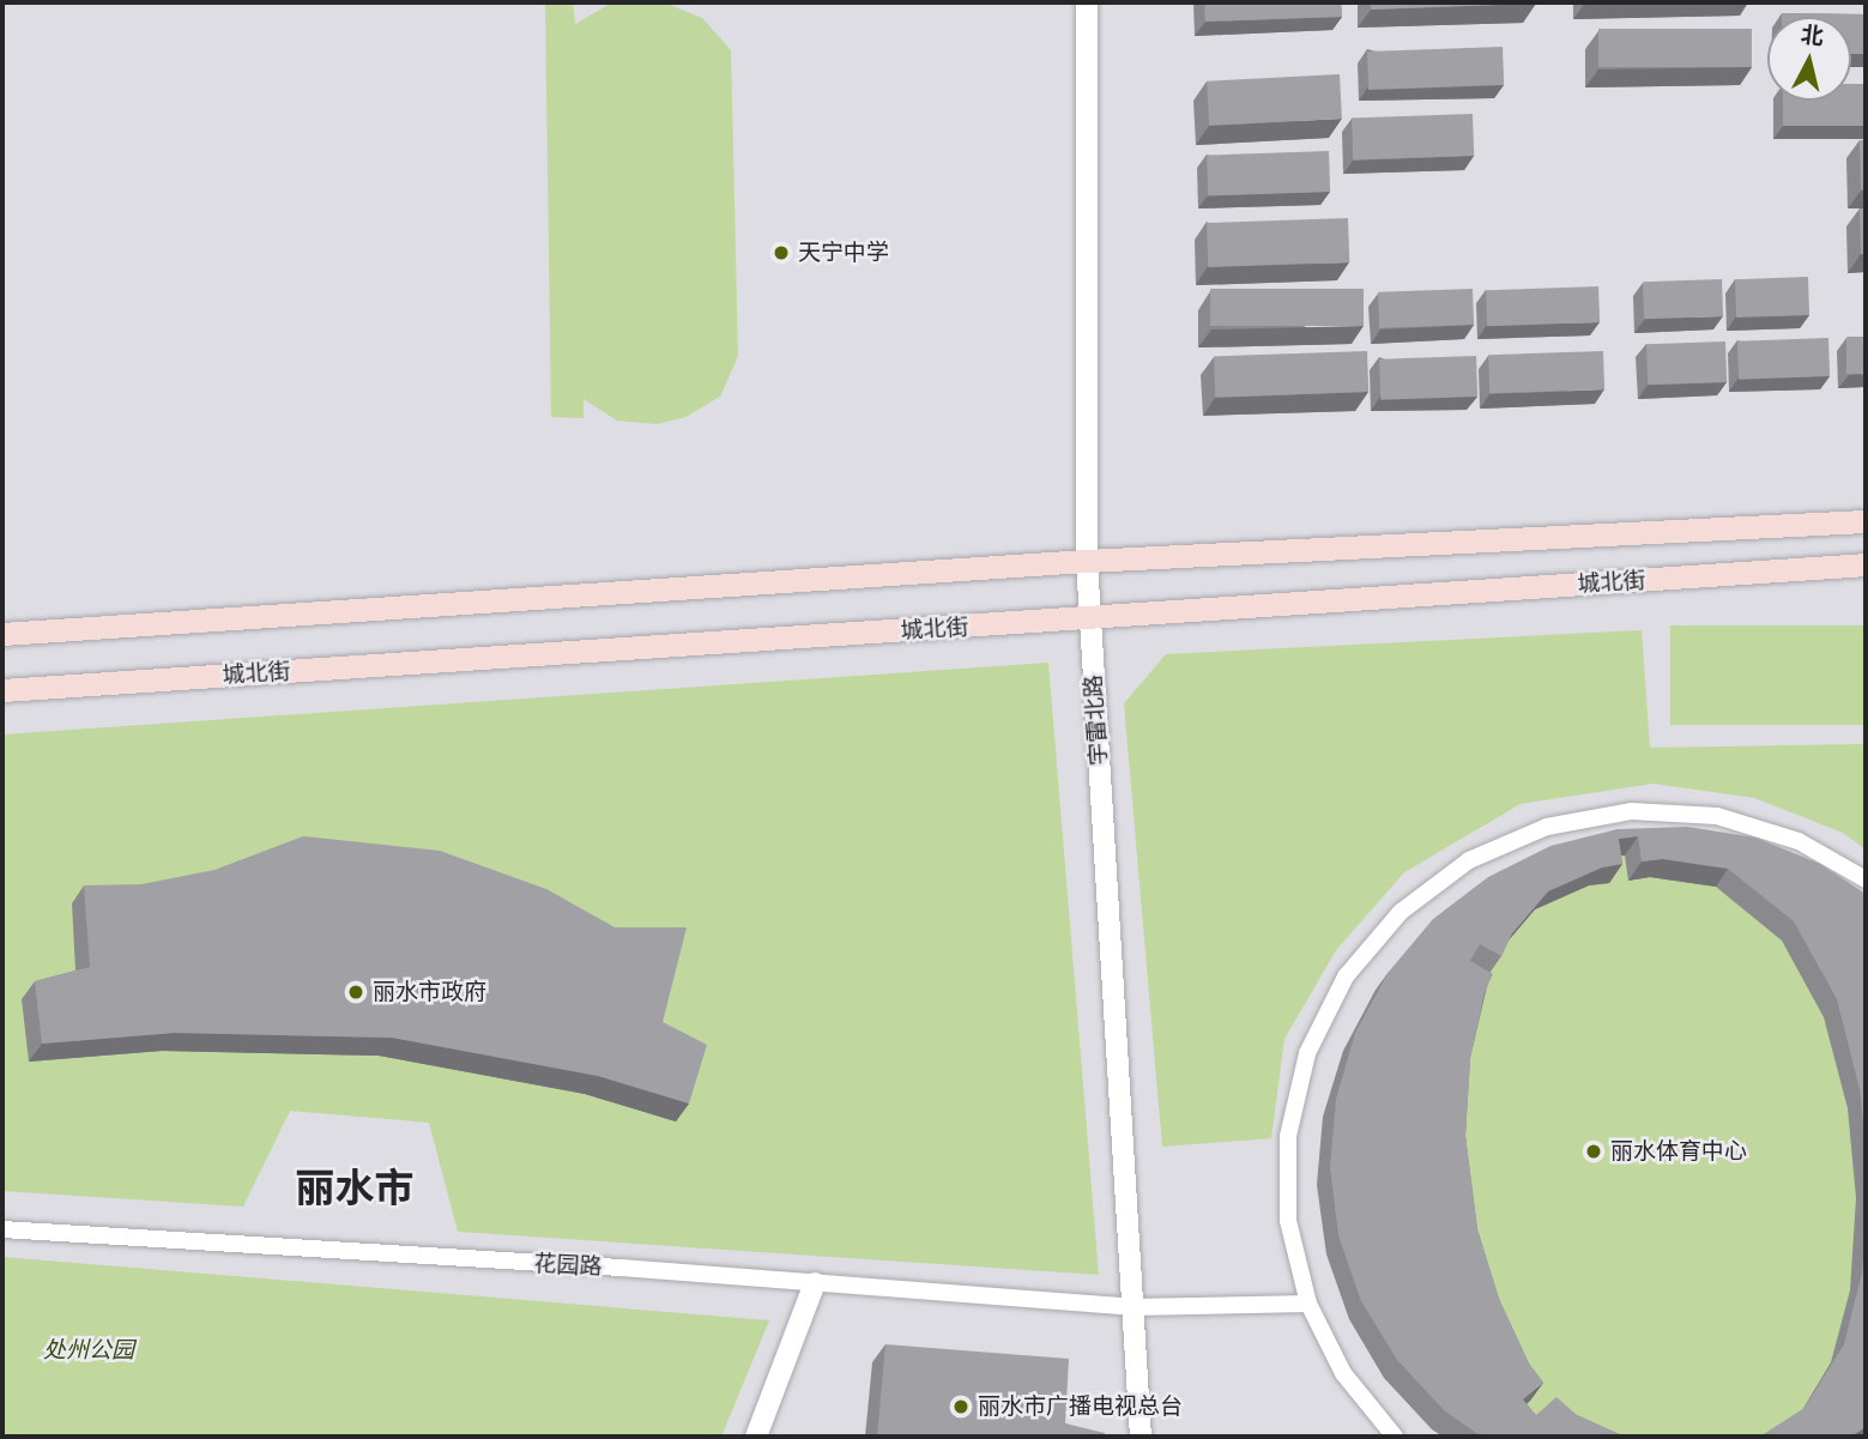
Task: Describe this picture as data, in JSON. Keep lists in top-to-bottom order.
{
  "streets": {
    "main road": ["城北街"],
    "street": ["宇雷北路", "花园路"]
  },
  "crossings": [
    ["城北街", "宇雷北路"],
    ["宇雷北路", "花园路"]
  ],
  "districts": ["丽水市"],
  "parks": ["处州公园"],
  "places": [
    "天宁中学",
    "丽水市政府",
    "丽水体育中心",
    "丽水市广播电视总台"
  ],
  "north": "top"
}
